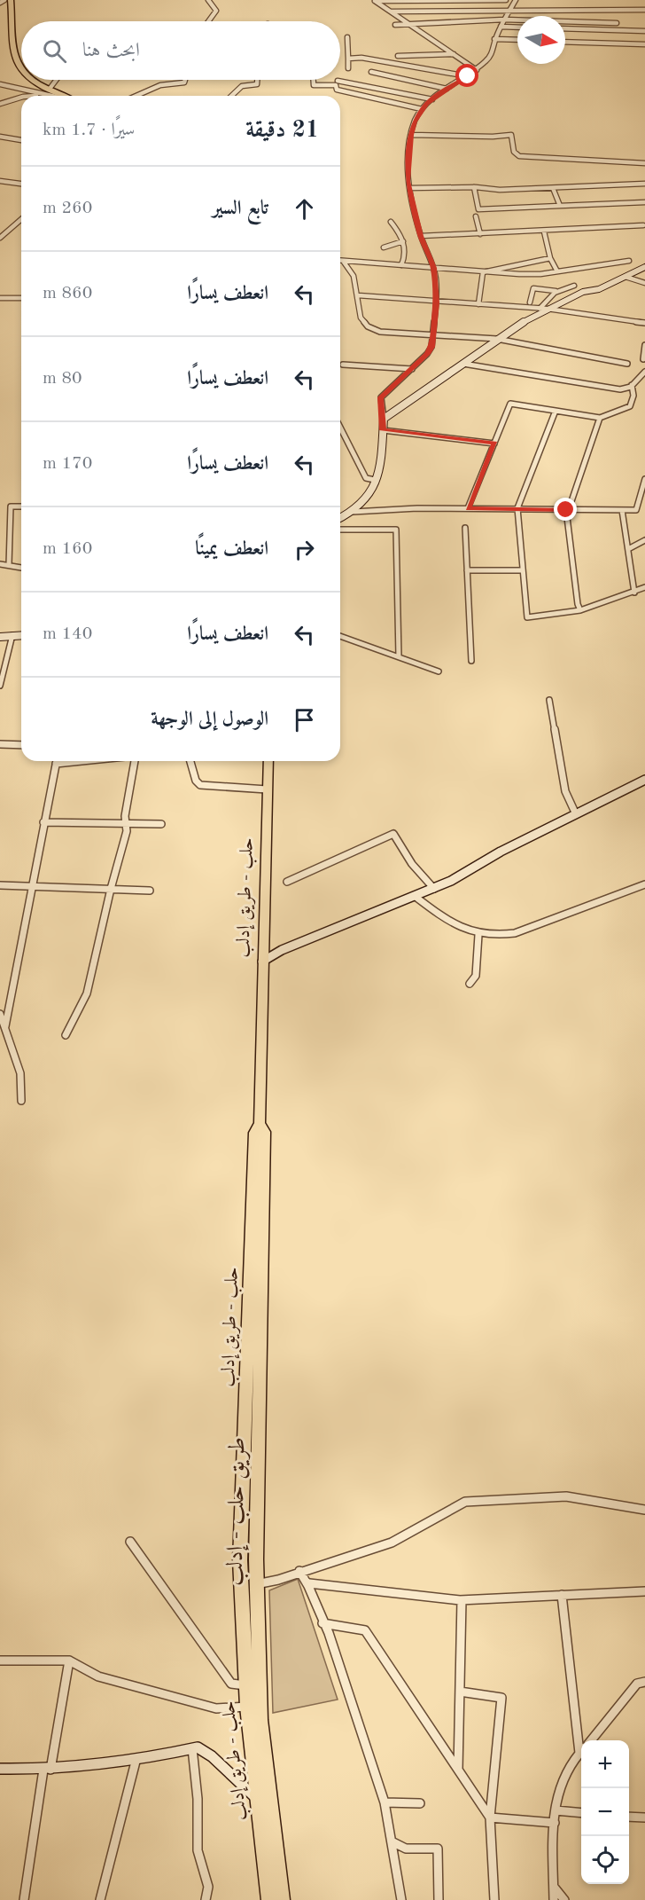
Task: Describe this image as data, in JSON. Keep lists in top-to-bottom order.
{
  "streets": {
    "highway": ["حلب - طريق إدلب", "طريق حلب - إدلب"]
  },
  "crossings": [
    ["حلب - طريق إدلب", "طريق حلب - إدلب"]
  ],
  "north": "right",
  "page": {
    "search": "ابحث هنا",
    "heading": ["21 دقيقة", "سيرًا · 1.7 km"],
    "list": [
      ["تابع السير", "260 m"],
      ["انعطف يسارًا", "860 m"],
      ["انعطف يسارًا", "80 m"],
      ["انعطف يسارًا", "170 m"],
      ["انعطف يمينًا", "160 m"],
      ["انعطف يسارًا", "140 m"],
      "الوصول إلى الوجهة"
    ],
    "map_buttons": ["+", "−"]
  }
}
